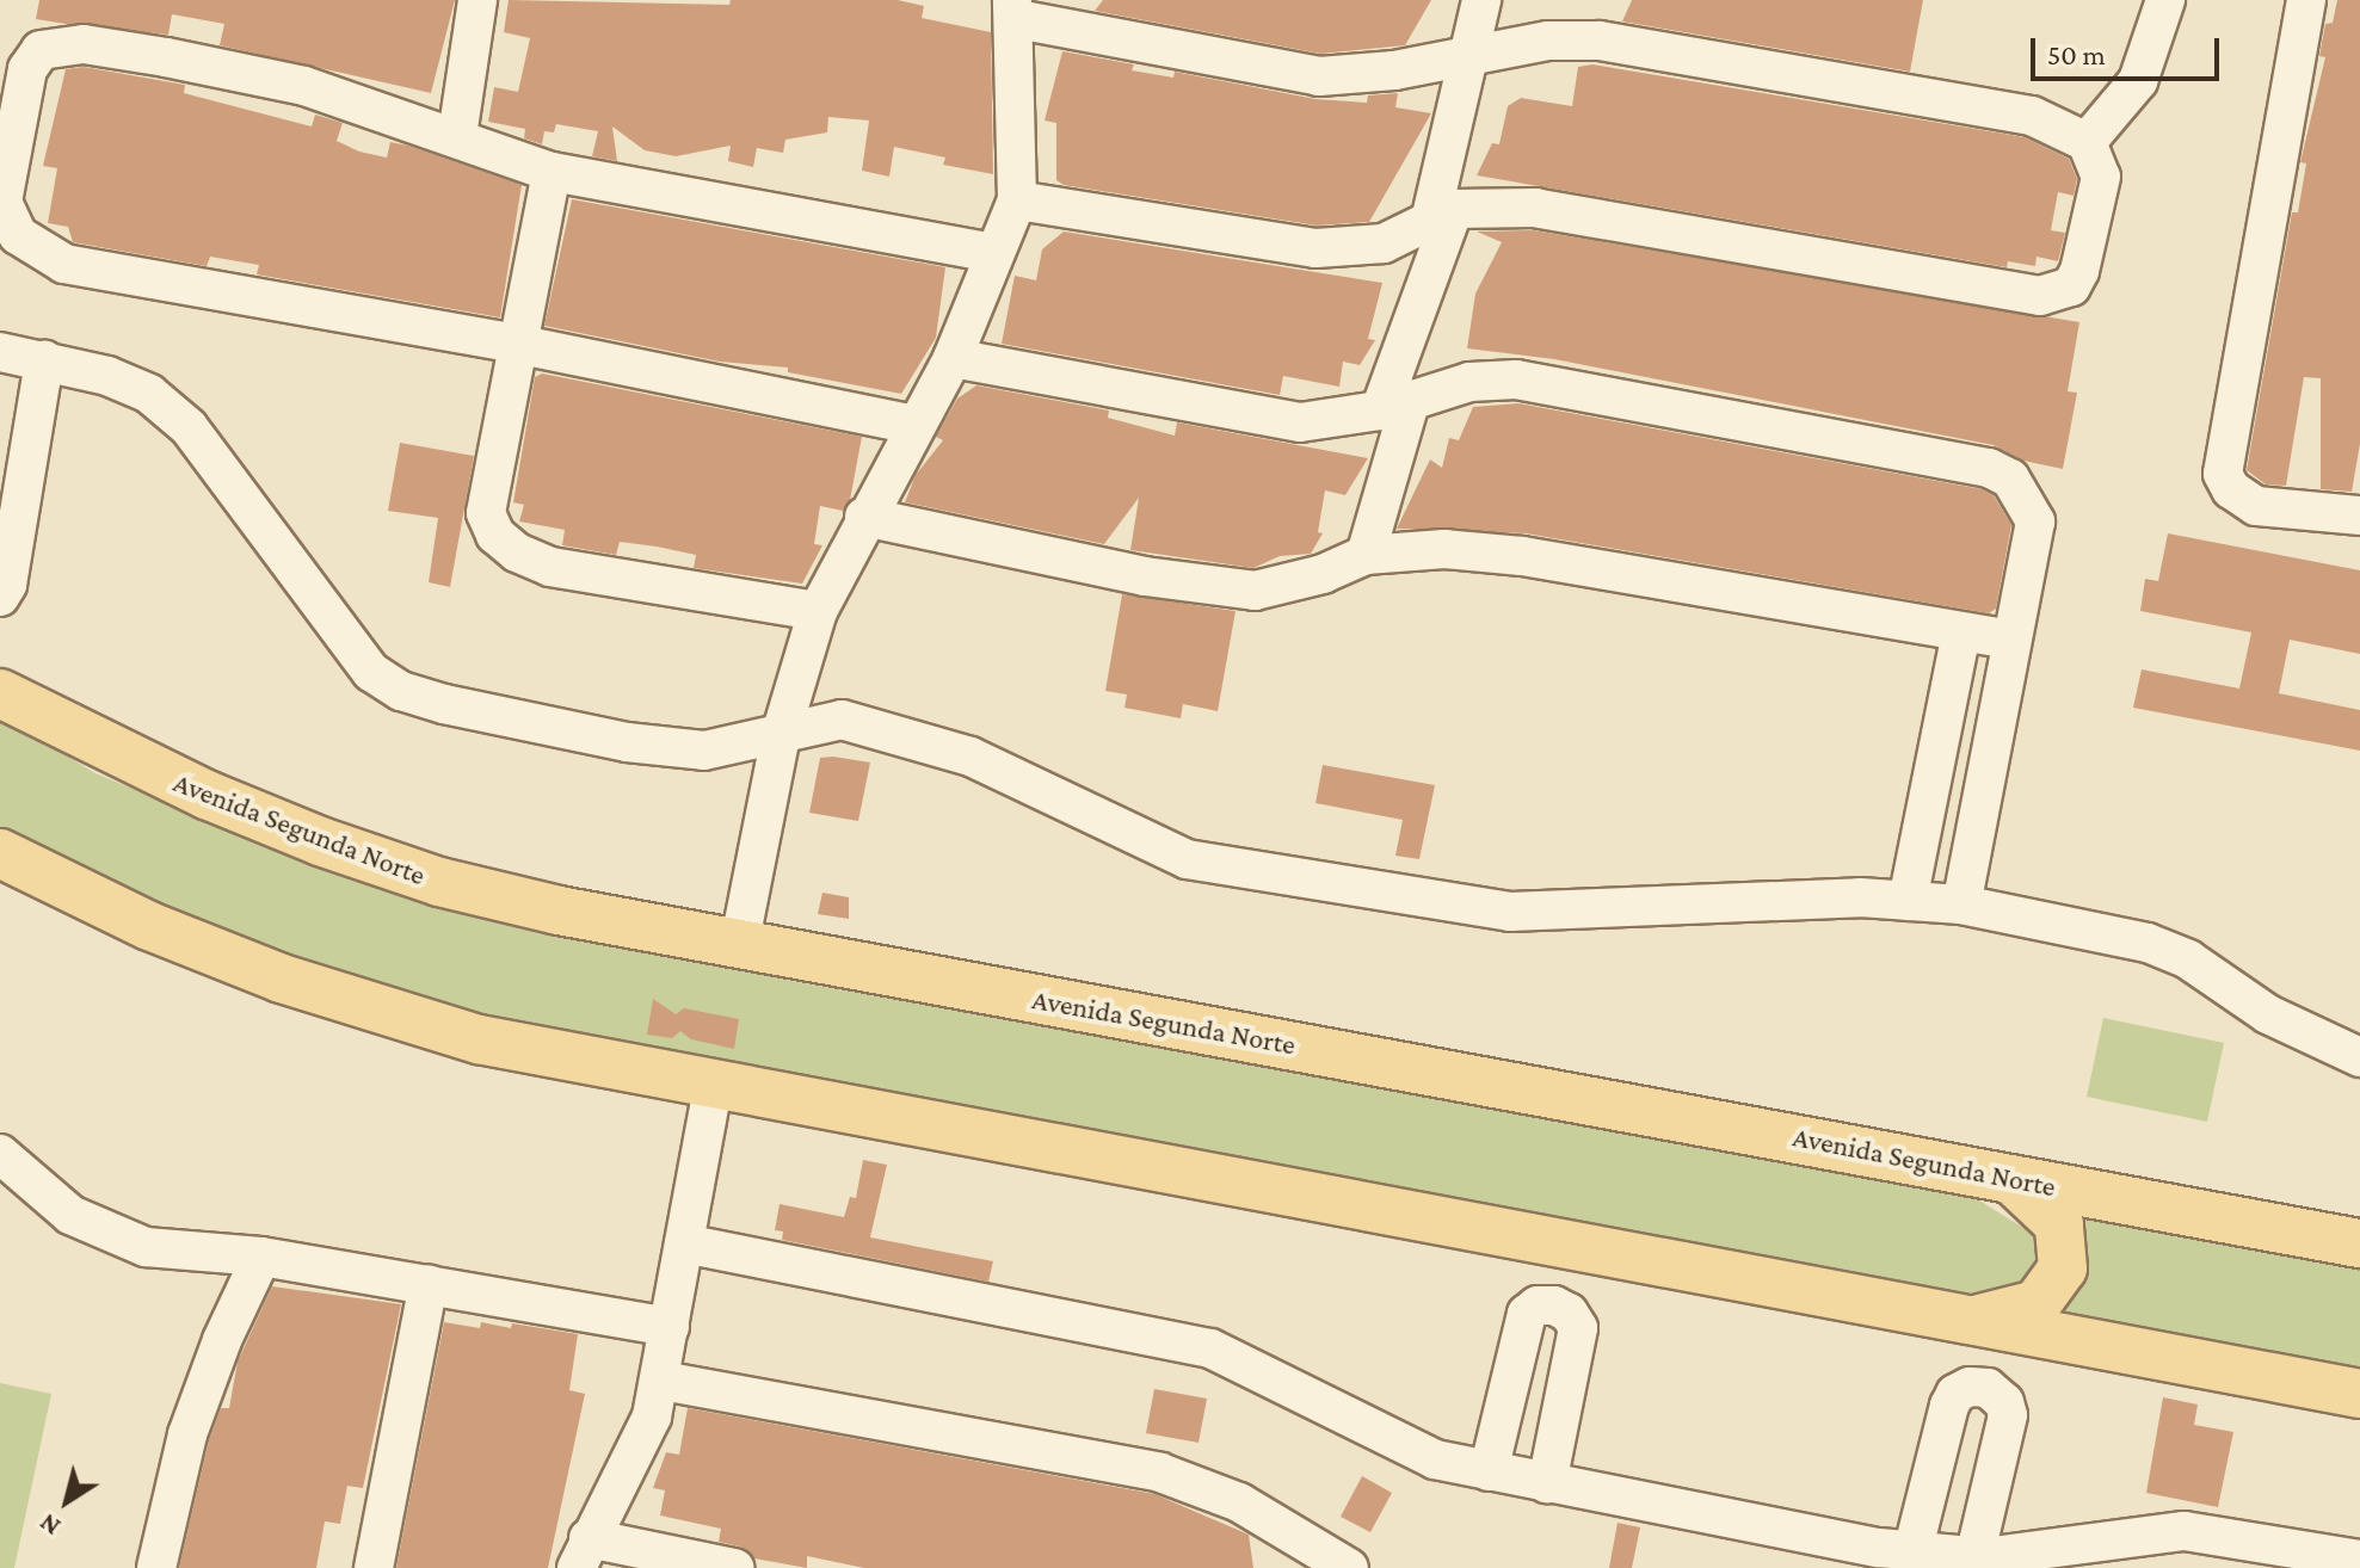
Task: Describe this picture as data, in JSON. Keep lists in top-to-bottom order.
{
  "streets": {
    "main road": ["Avenida Segunda Norte"]
  },
  "scale_bar": "50 m",
  "north": "bottom left"
}
